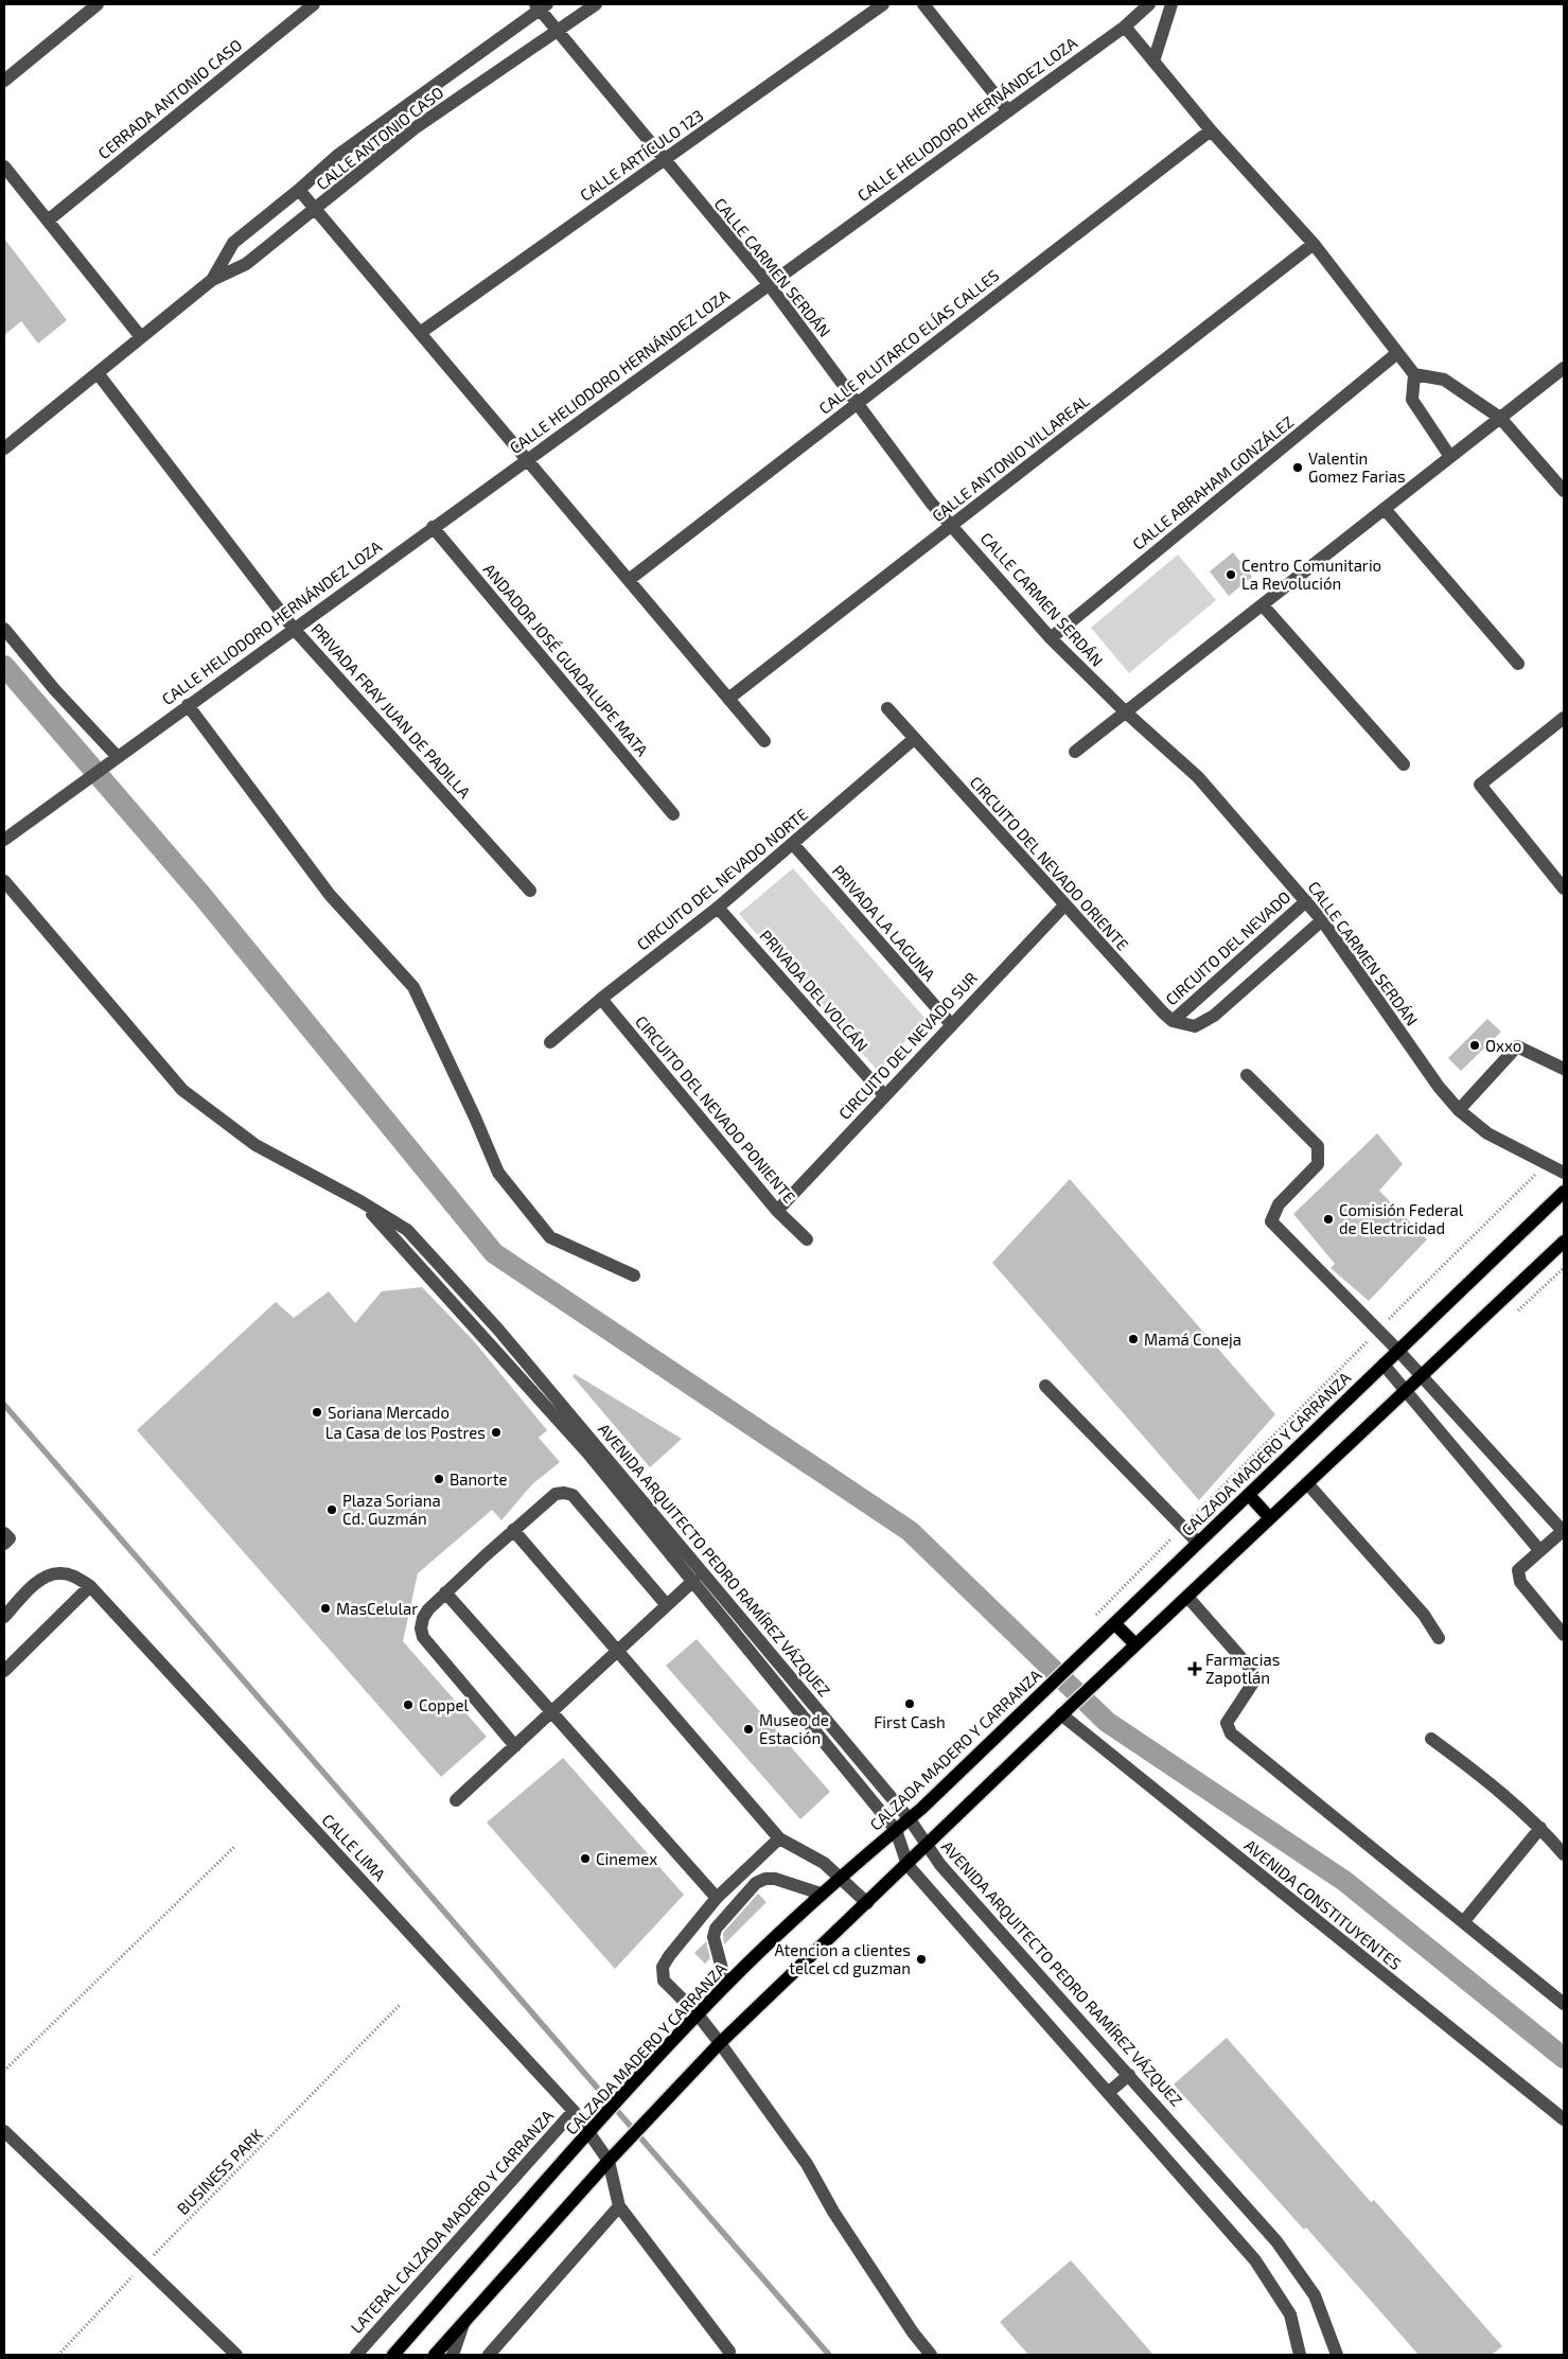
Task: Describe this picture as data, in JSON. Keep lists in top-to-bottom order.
{
  "streets": {
    "main road": ["CALZADA MADERO Y CARRANZA"],
    "street": [
      "CERRADA ANTONIO CASO",
      "CALLE HELIODORO HERNÁNDEZ LOZA",
      "CALLE ANTONIO CASO",
      "CALLE ARTÍCULO 123",
      "CALLE CARMEN SERDÁN",
      "CALLE PLUTARCO ELÍAS CALLES",
      "CALLE ANTONIO VILLAREAL",
      "CALLE ABRAHAM GONZÁLEZ",
      "ANDADOR JOSÉ GUADALUPE MATA",
      "PRIVADA FRAY JUAN DE PADILLA",
      "CIRCUITO DEL NEVADO ORIENTE",
      "CIRCUITO DEL NEVADO NORTE",
      "PRIVADA LA LAGUNA",
      "CIRCUITO DEL NEVADO",
      "PRIVADA DEL VOLCÁN",
      "CIRCUITO DEL NEVADO SUR",
      "CIRCUITO DEL NEVADO PONIENTE",
      "AVENIDA ARQUITECTO PEDRO RAMÍREZ VÁZQUEZ",
      "CALLE LIMA",
      "AVENIDA CONSTITUYENTES",
      "LATERAL CALZADA MADERO Y CARRANZA"
    ],
    "path": ["BUSINESS PARK"]
  },
  "crossings": [
    ["CALLE HELIODORO HERNÁNDEZ LOZA", "CALLE CARMEN SERDÁN"],
    ["CALLE HELIODORO HERNÁNDEZ LOZA", "ANDADOR JOSÉ GUADALUPE MATA"],
    ["CALLE HELIODORO HERNÁNDEZ LOZA", "PRIVADA FRAY JUAN DE PADILLA"],
    ["CALLE ANTONIO CASO", "CALLE CARMEN SERDÁN"],
    ["CALLE ANTONIO CASO", "PRIVADA FRAY JUAN DE PADILLA"],
    ["CALLE ARTÍCULO 123", "CALLE CARMEN SERDÁN"],
    ["CALLE CARMEN SERDÁN", "CALLE PLUTARCO ELÍAS CALLES"],
    ["CALLE CARMEN SERDÁN", "CALLE ANTONIO VILLAREAL"],
    ["CALLE CARMEN SERDÁN", "CALLE ABRAHAM GONZÁLEZ"],
    ["CALLE CARMEN SERDÁN", "CIRCUITO DEL NEVADO"],
    ["CIRCUITO DEL NEVADO ORIENTE", "CIRCUITO DEL NEVADO NORTE"],
    ["CIRCUITO DEL NEVADO ORIENTE", "CIRCUITO DEL NEVADO"],
    ["CIRCUITO DEL NEVADO ORIENTE", "CIRCUITO DEL NEVADO SUR"],
    ["CIRCUITO DEL NEVADO NORTE", "PRIVADA LA LAGUNA"],
    ["CIRCUITO DEL NEVADO NORTE", "PRIVADA DEL VOLCÁN"],
    ["CIRCUITO DEL NEVADO NORTE", "CIRCUITO DEL NEVADO PONIENTE"],
    ["PRIVADA LA LAGUNA", "CIRCUITO DEL NEVADO SUR"],
    ["PRIVADA DEL VOLCÁN", "CIRCUITO DEL NEVADO SUR"],
    ["CIRCUITO DEL NEVADO SUR", "CIRCUITO DEL NEVADO PONIENTE"],
    ["CALZADA MADERO Y CARRANZA", "AVENIDA ARQUITECTO PEDRO RAMÍREZ VÁZQUEZ"],
    ["CALZADA MADERO Y CARRANZA", "CALLE LIMA"],
    ["CALLE LIMA", "LATERAL CALZADA MADERO Y CARRANZA"]
  ],
  "places": {
    "other": [
      "Valentin Gomez Farias",
      "Centro Comunitario La Revolución",
      "Oxxo",
      "Comisión Federal de Electricidad",
      "Mamá Coneja",
      "Soriana Mercado",
      "La Casa de los Postres",
      "Banorte",
      "Plaza Soriana Cd. Guzmán",
      "MasCelular",
      "First Cash",
      "Coppel",
      "Museo de Estación",
      "Cinemex",
      "Atencion a clientes telcel cd guzman"
    ],
    "health": ["Farmacias Zapotlán"]
  }
}
